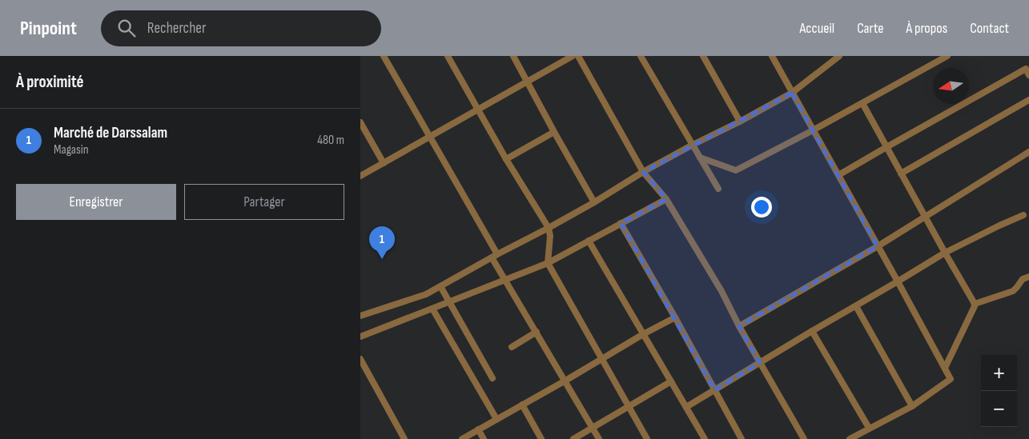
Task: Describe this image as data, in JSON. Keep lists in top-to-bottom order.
{
  "north": "left",
  "page": {
    "header": "Pinpoint",
    "search": "Rechercher",
    "nav": [
      "Accueil",
      "Carte",
      "À propos",
      "Contact"
    ],
    "heading": "À proximité",
    "list": [
      {
        "mark": "1",
        "name": "Marché de Darssalam",
        "note": "Magasin",
        "value": "480 m"
      }
    ],
    "buttons": ["Enregistrer", "Partager"],
    "pins": "1",
    "map_buttons": ["+", "−"]
  }
}
